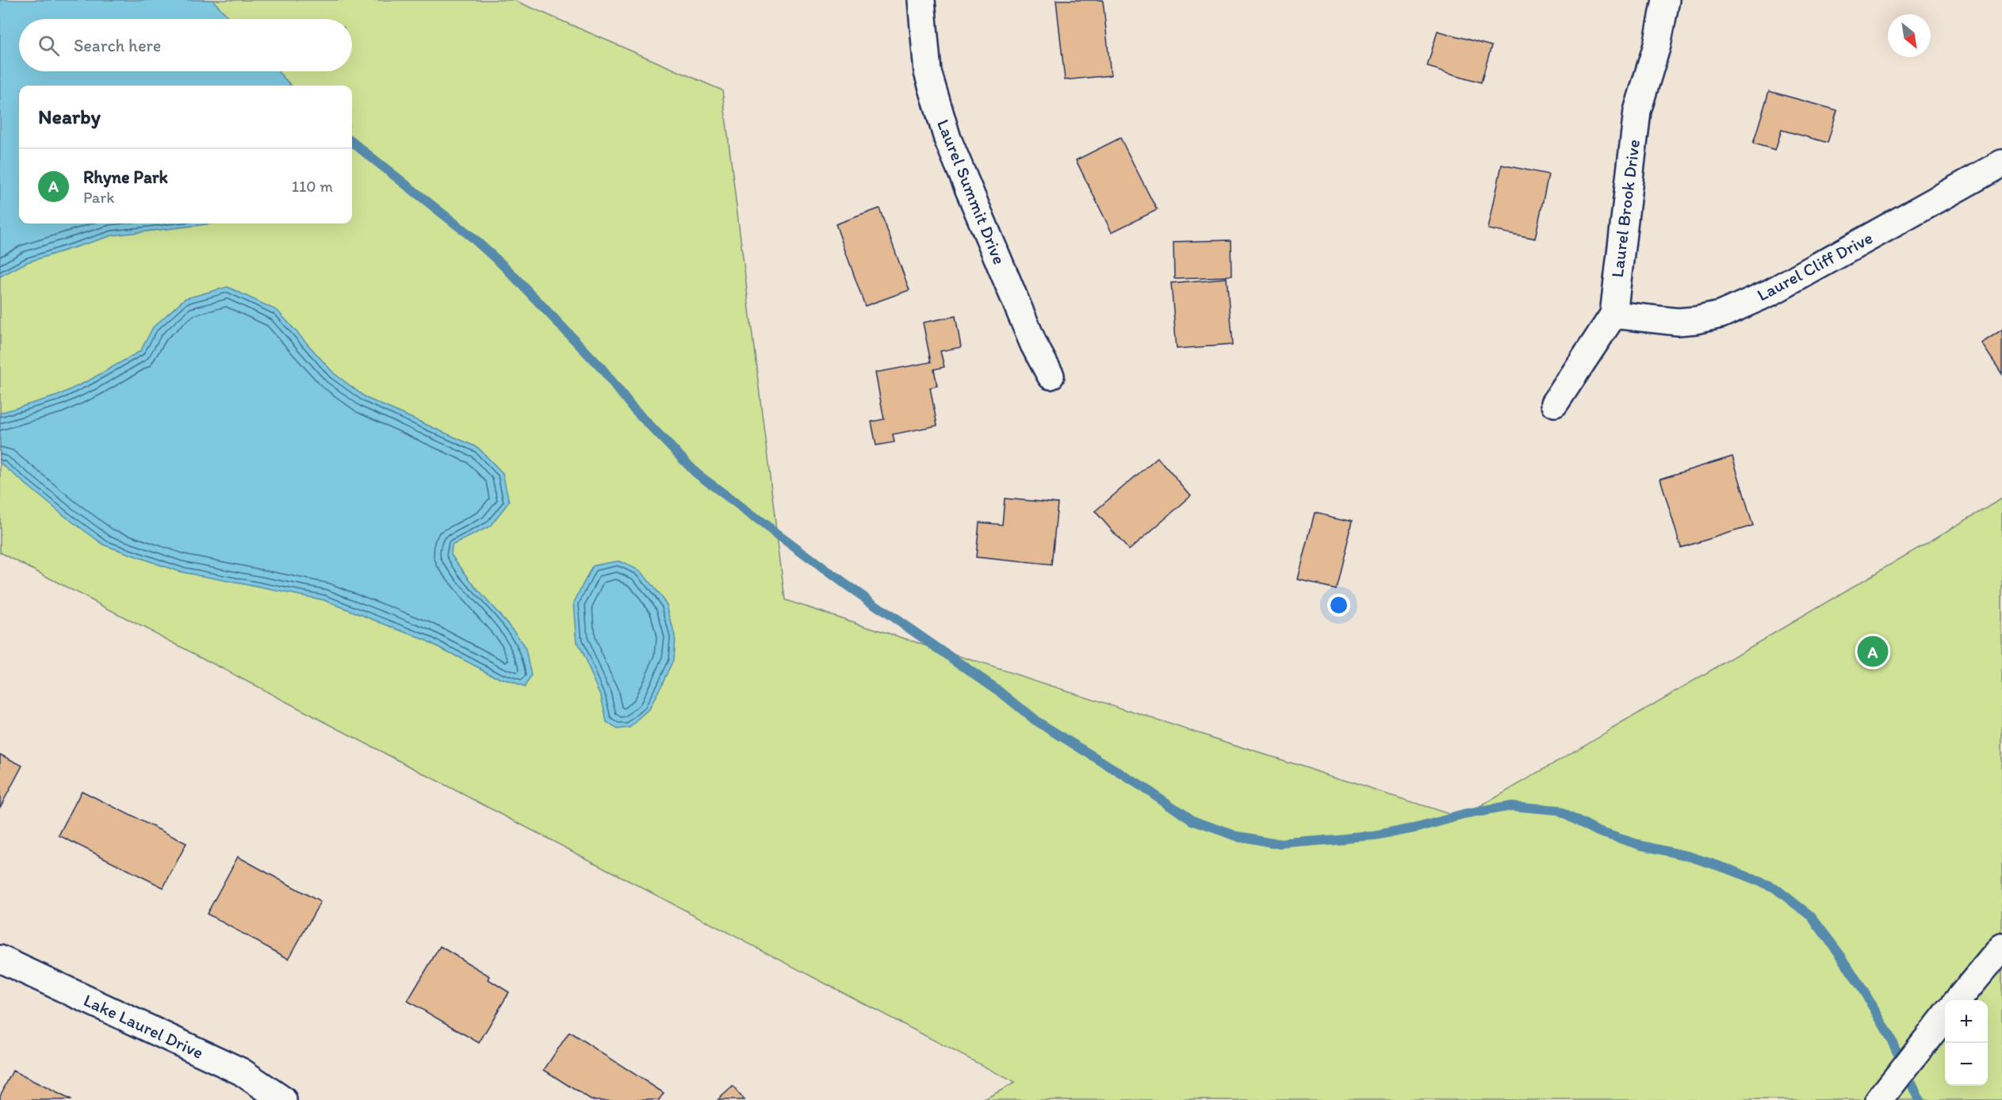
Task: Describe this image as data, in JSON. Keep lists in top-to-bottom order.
{
  "streets": {
    "street": [
      "Laurel Summit Drive",
      "Laurel Brook Drive",
      "Laurel Cliff Drive",
      "Lake Laurel Drive"
    ]
  },
  "crossings": [
    ["Laurel Brook Drive", "Laurel Cliff Drive"]
  ],
  "north": "bottom right",
  "page": {
    "search": "Search here",
    "heading": "Nearby",
    "list": [
      {
        "mark": "A",
        "name": "Rhyne Park",
        "note": "Park",
        "value": "110 m"
      }
    ],
    "pins": "A",
    "map_buttons": ["+", "−"]
  }
}
